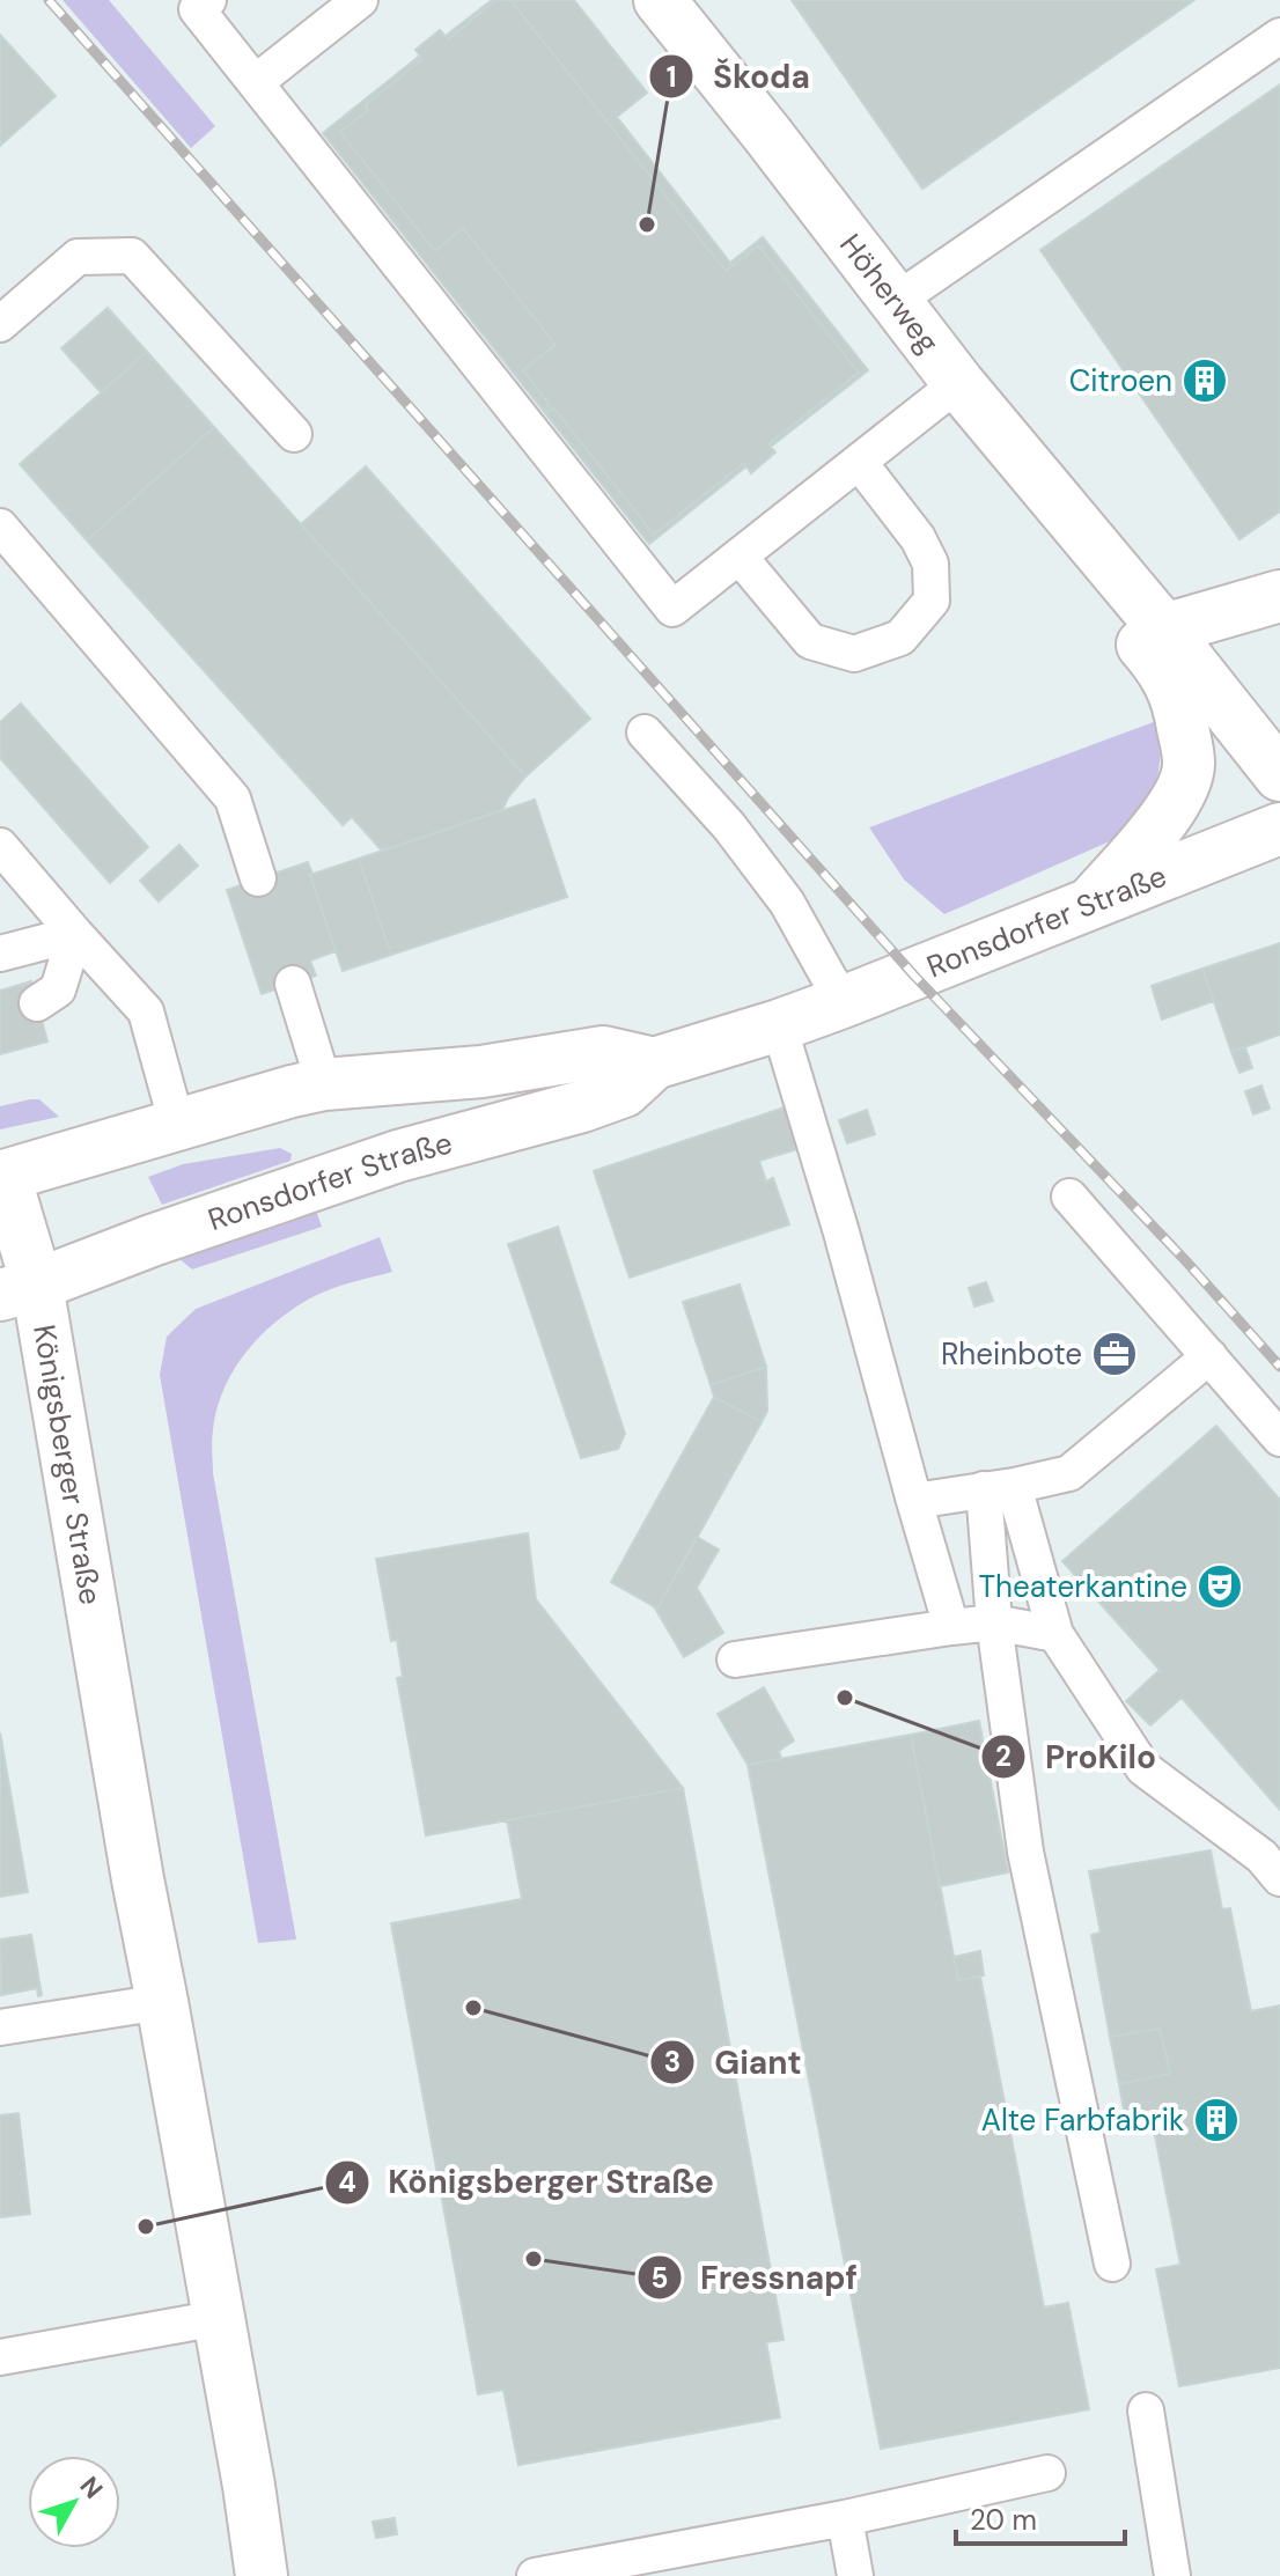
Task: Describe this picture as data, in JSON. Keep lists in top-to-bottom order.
{
  "streets": {
    "main road": ["Höherweg", "Ronsdorfer Straße", "Königsberger Straße"]
  },
  "crossings": [
    ["Ronsdorfer Straße", "Königsberger Straße"]
  ],
  "places": {
    "other": [
      "Škoda",
      "ProKilo",
      "Giant",
      "Königsberger Straße",
      "Fressnapf"
    ],
    "building": ["Citroen", "Alte Farbfabrik"],
    "office": ["Rheinbote"],
    "theatre": ["Theaterkantine"]
  },
  "scale_bar": "20 m",
  "north": "top right"
}
